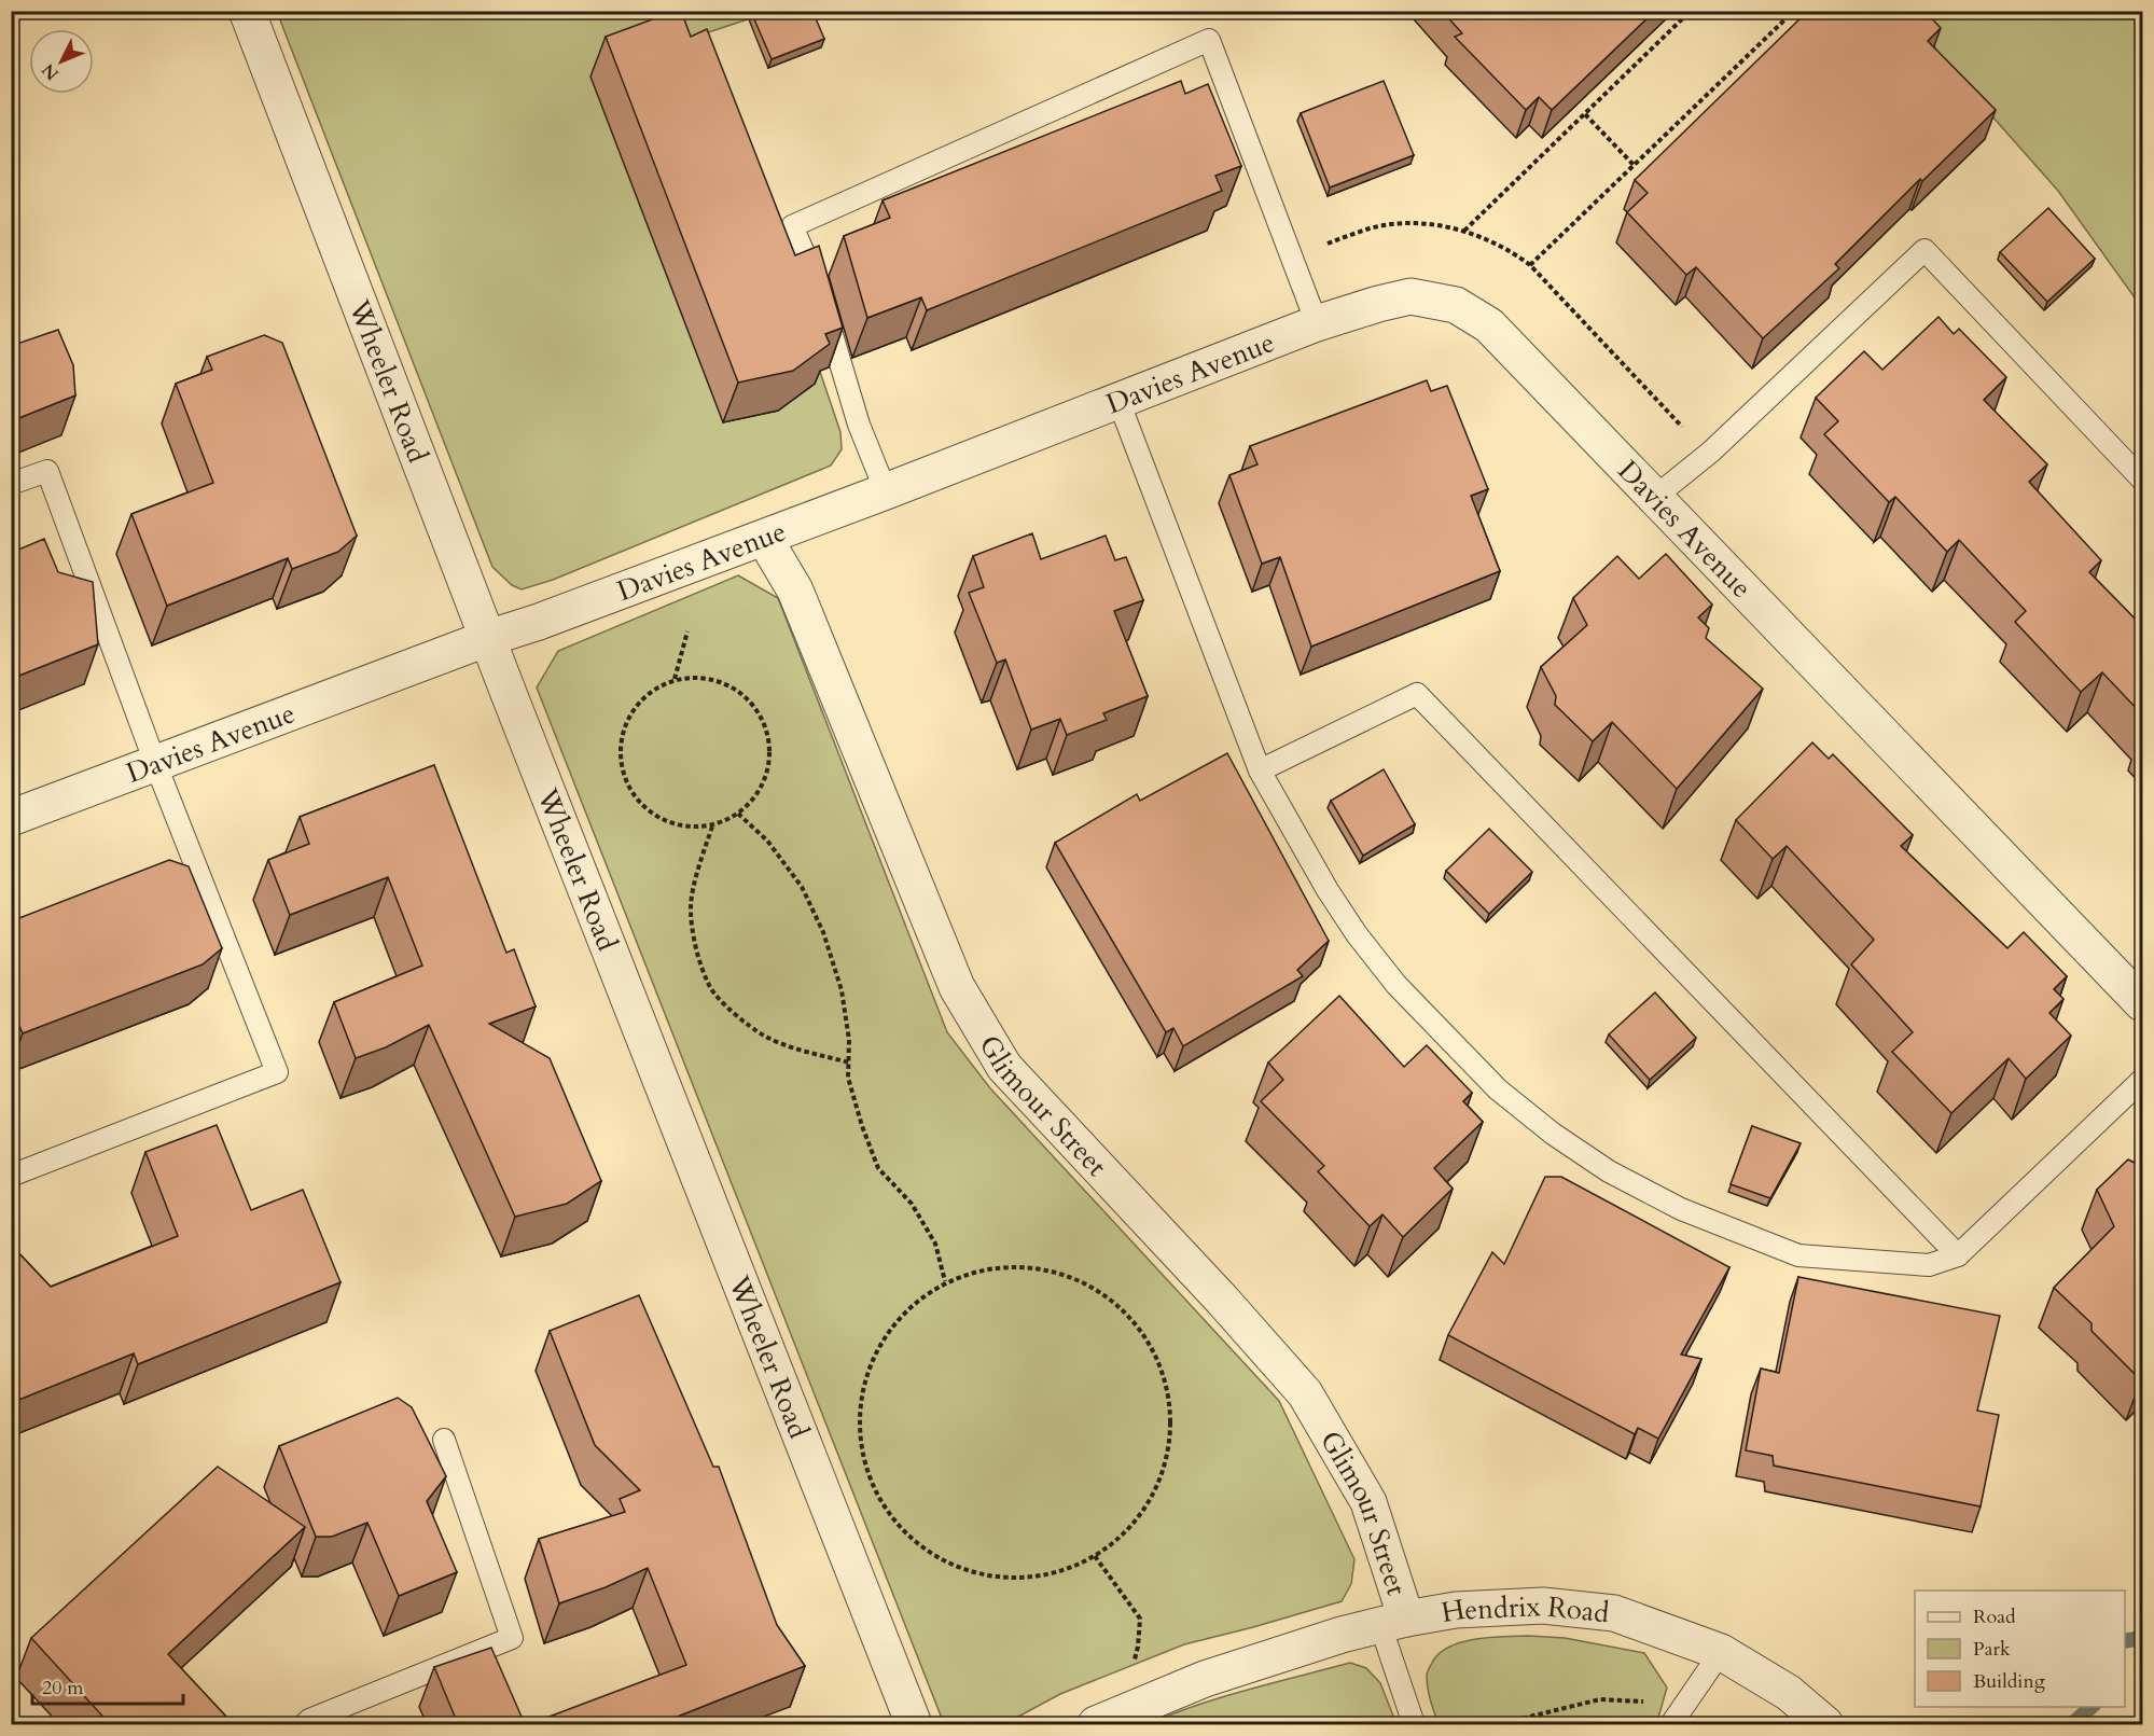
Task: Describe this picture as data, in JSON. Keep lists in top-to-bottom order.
{
  "streets": {
    "street": [
      "Davies Avenue",
      "Wheeler Road",
      "Glimour Street",
      "Hendrix Road"
    ]
  },
  "crossings": [
    ["Davies Avenue", "Wheeler Road"],
    ["Davies Avenue", "Glimour Street"],
    ["Glimour Street", "Hendrix Road"]
  ],
  "legend": ["Road", "Park", "Building"],
  "scale_bar": "20 m",
  "north": "bottom left"
}
